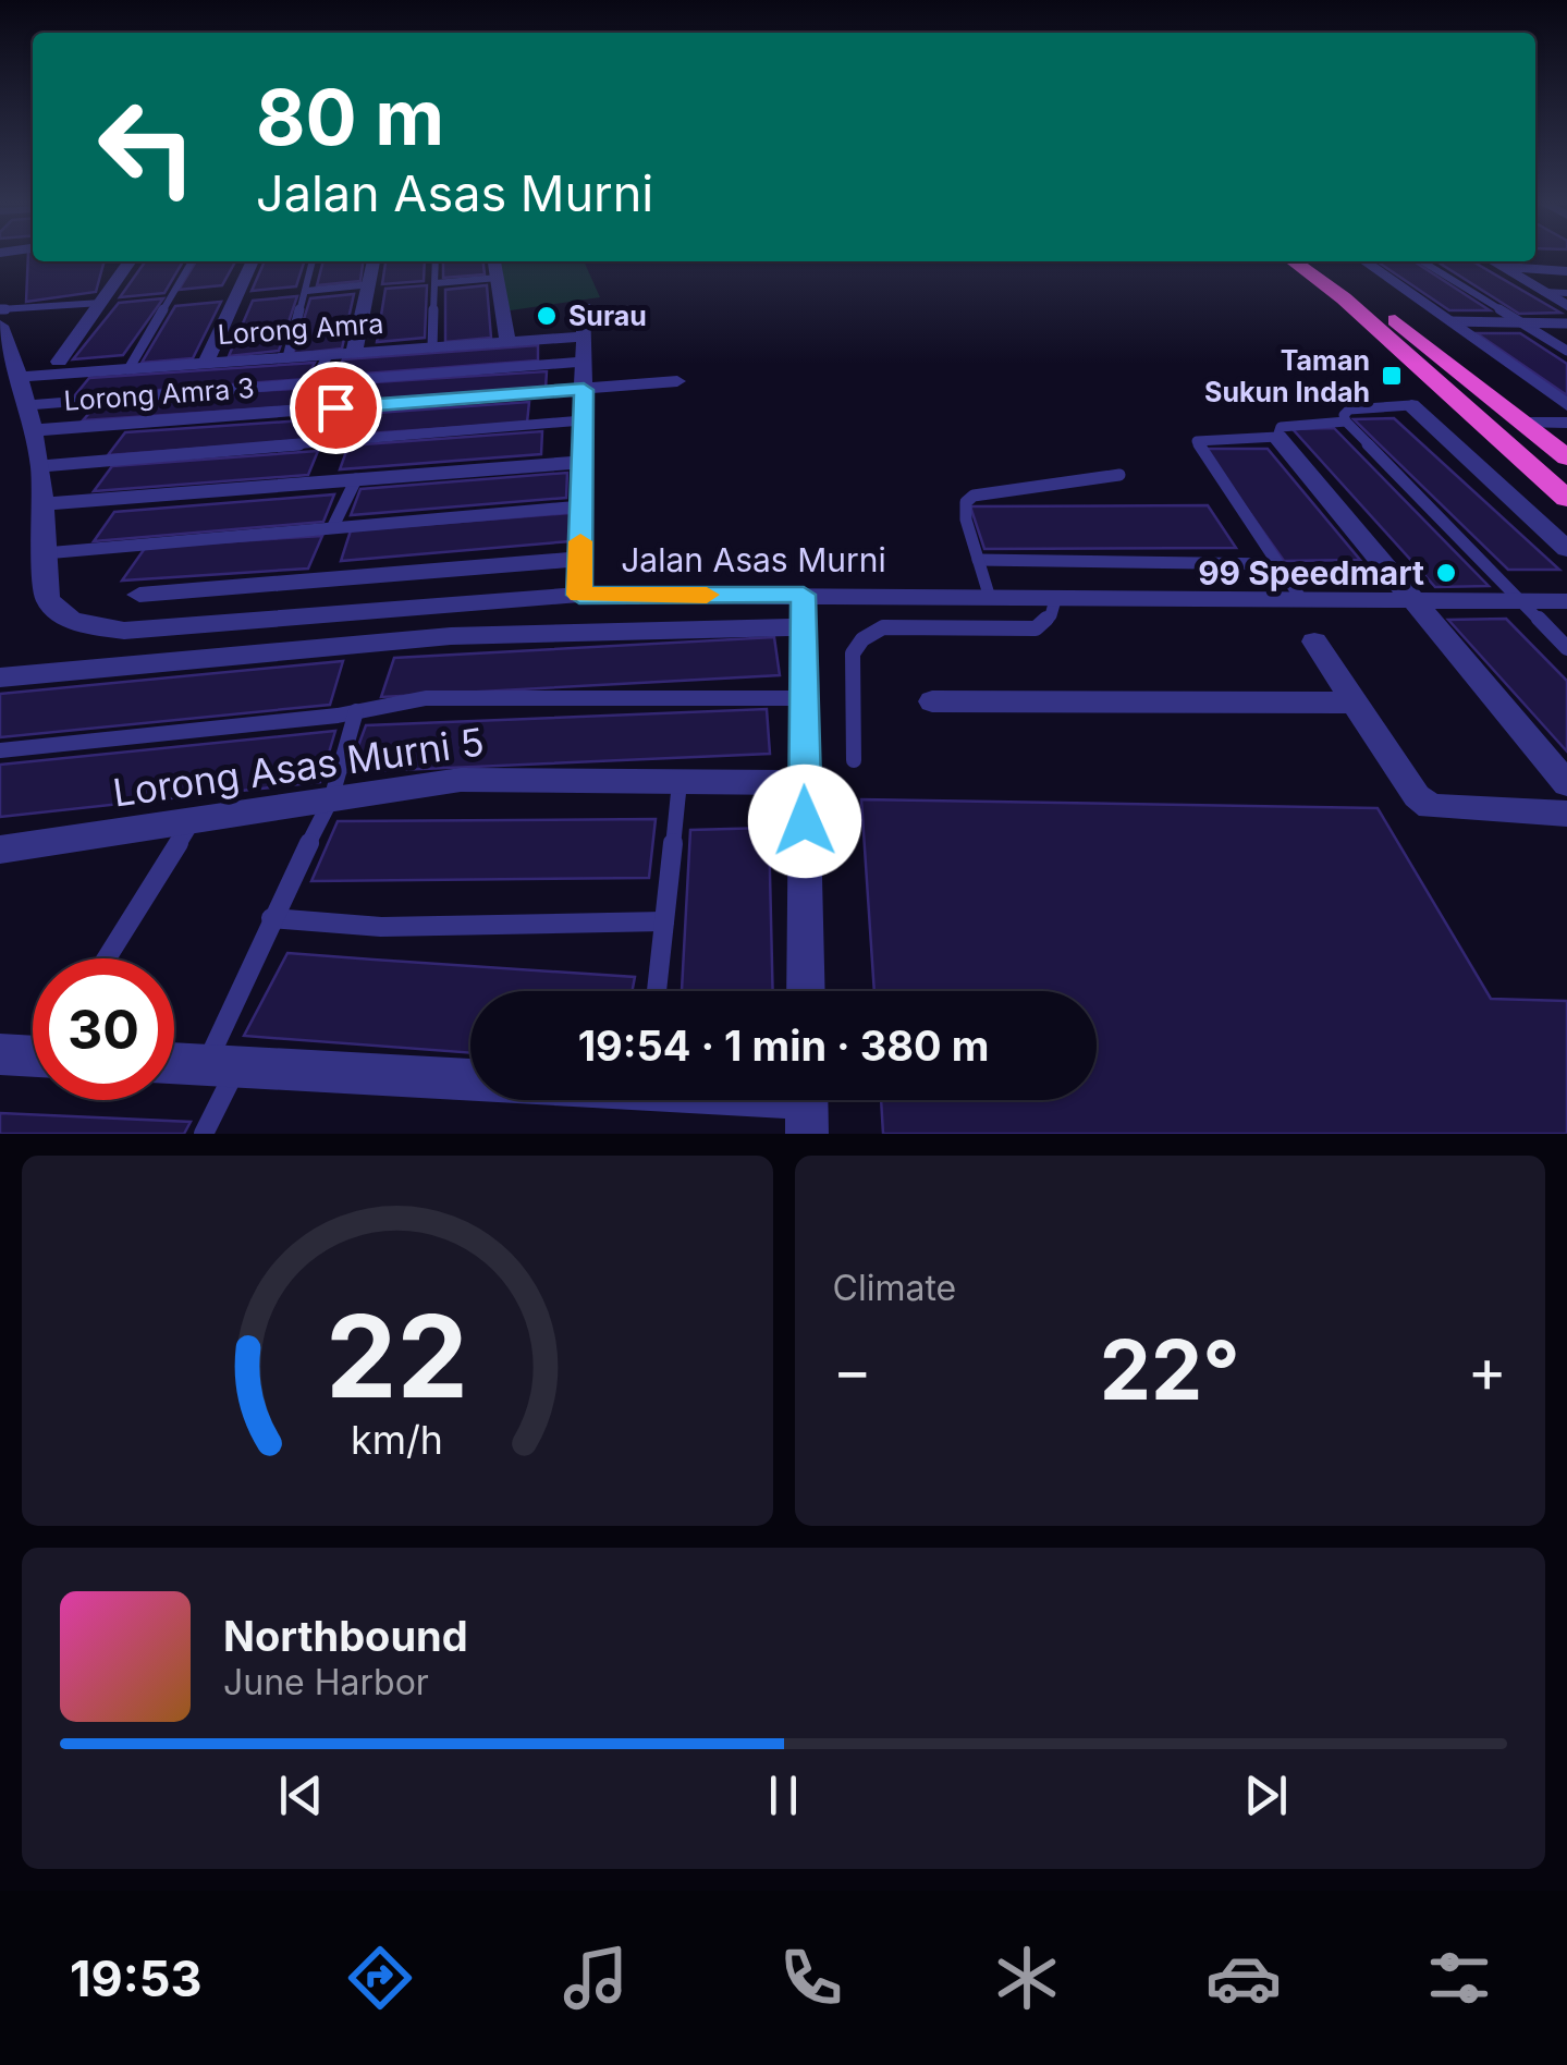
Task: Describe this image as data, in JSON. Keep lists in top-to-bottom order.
{
  "streets": {
    "street": [
      "Lorong Amra",
      "Lorong Amra 3",
      "Jalan Asas Murni",
      "Lorong Asas Murni 5"
    ]
  },
  "crossings": [
    ["Lorong Amra", "Jalan Asas Murni"],
    ["Lorong Amra 3", "Jalan Asas Murni"]
  ],
  "places": {
    "other": ["Surau", "99 Speedmart"],
    "transit": ["Taman Sukun Indah"]
  },
  "page": {
    "turn": ["80 m", "Jalan Asas Murni"],
    "limit": "30",
    "trip": "19:54 · 1 min · 380 m",
    "tile": "Climate",
    "heat": ["−", "22°", "+"],
    "song": ["Northbound", "June Harbor"],
    "tabs": "19:53",
    "gauge": ["22", "km/h"]
  }
}
